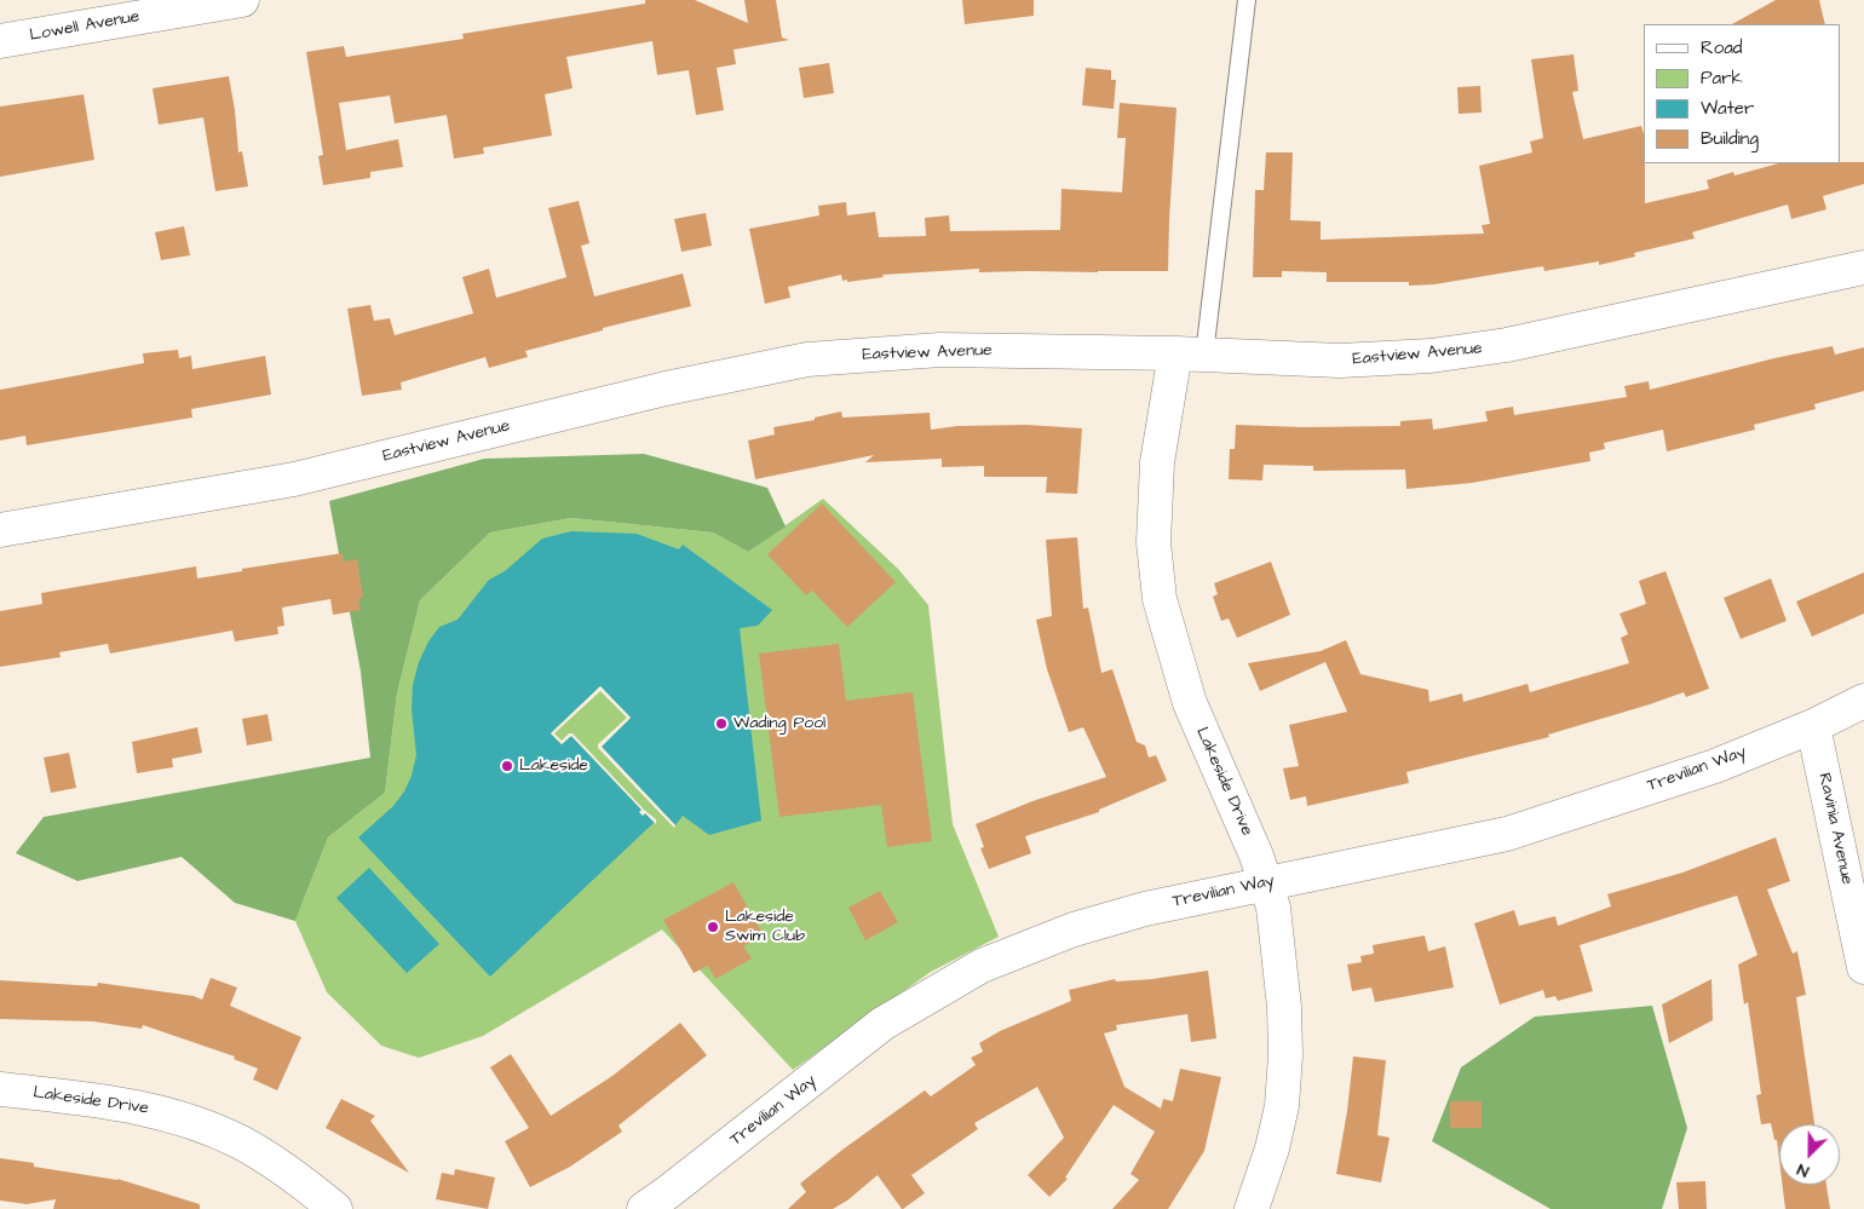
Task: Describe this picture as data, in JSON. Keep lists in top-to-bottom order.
{
  "streets": {
    "street": [
      "Lowell Avenue",
      "Eastview Avenue",
      "Trevilian Way",
      "Lakeside Drive",
      "Ravinia Avenue"
    ]
  },
  "crossings": [
    ["Eastview Avenue", "Lakeside Drive"],
    ["Trevilian Way", "Lakeside Drive"],
    ["Trevilian Way", "Ravinia Avenue"]
  ],
  "places": ["Wading Pool", "Lakeside", "Lakeside Swim Club"],
  "legend": [
    "Road",
    "Park",
    "Water",
    "Building"
  ],
  "north": "bottom left"
}
